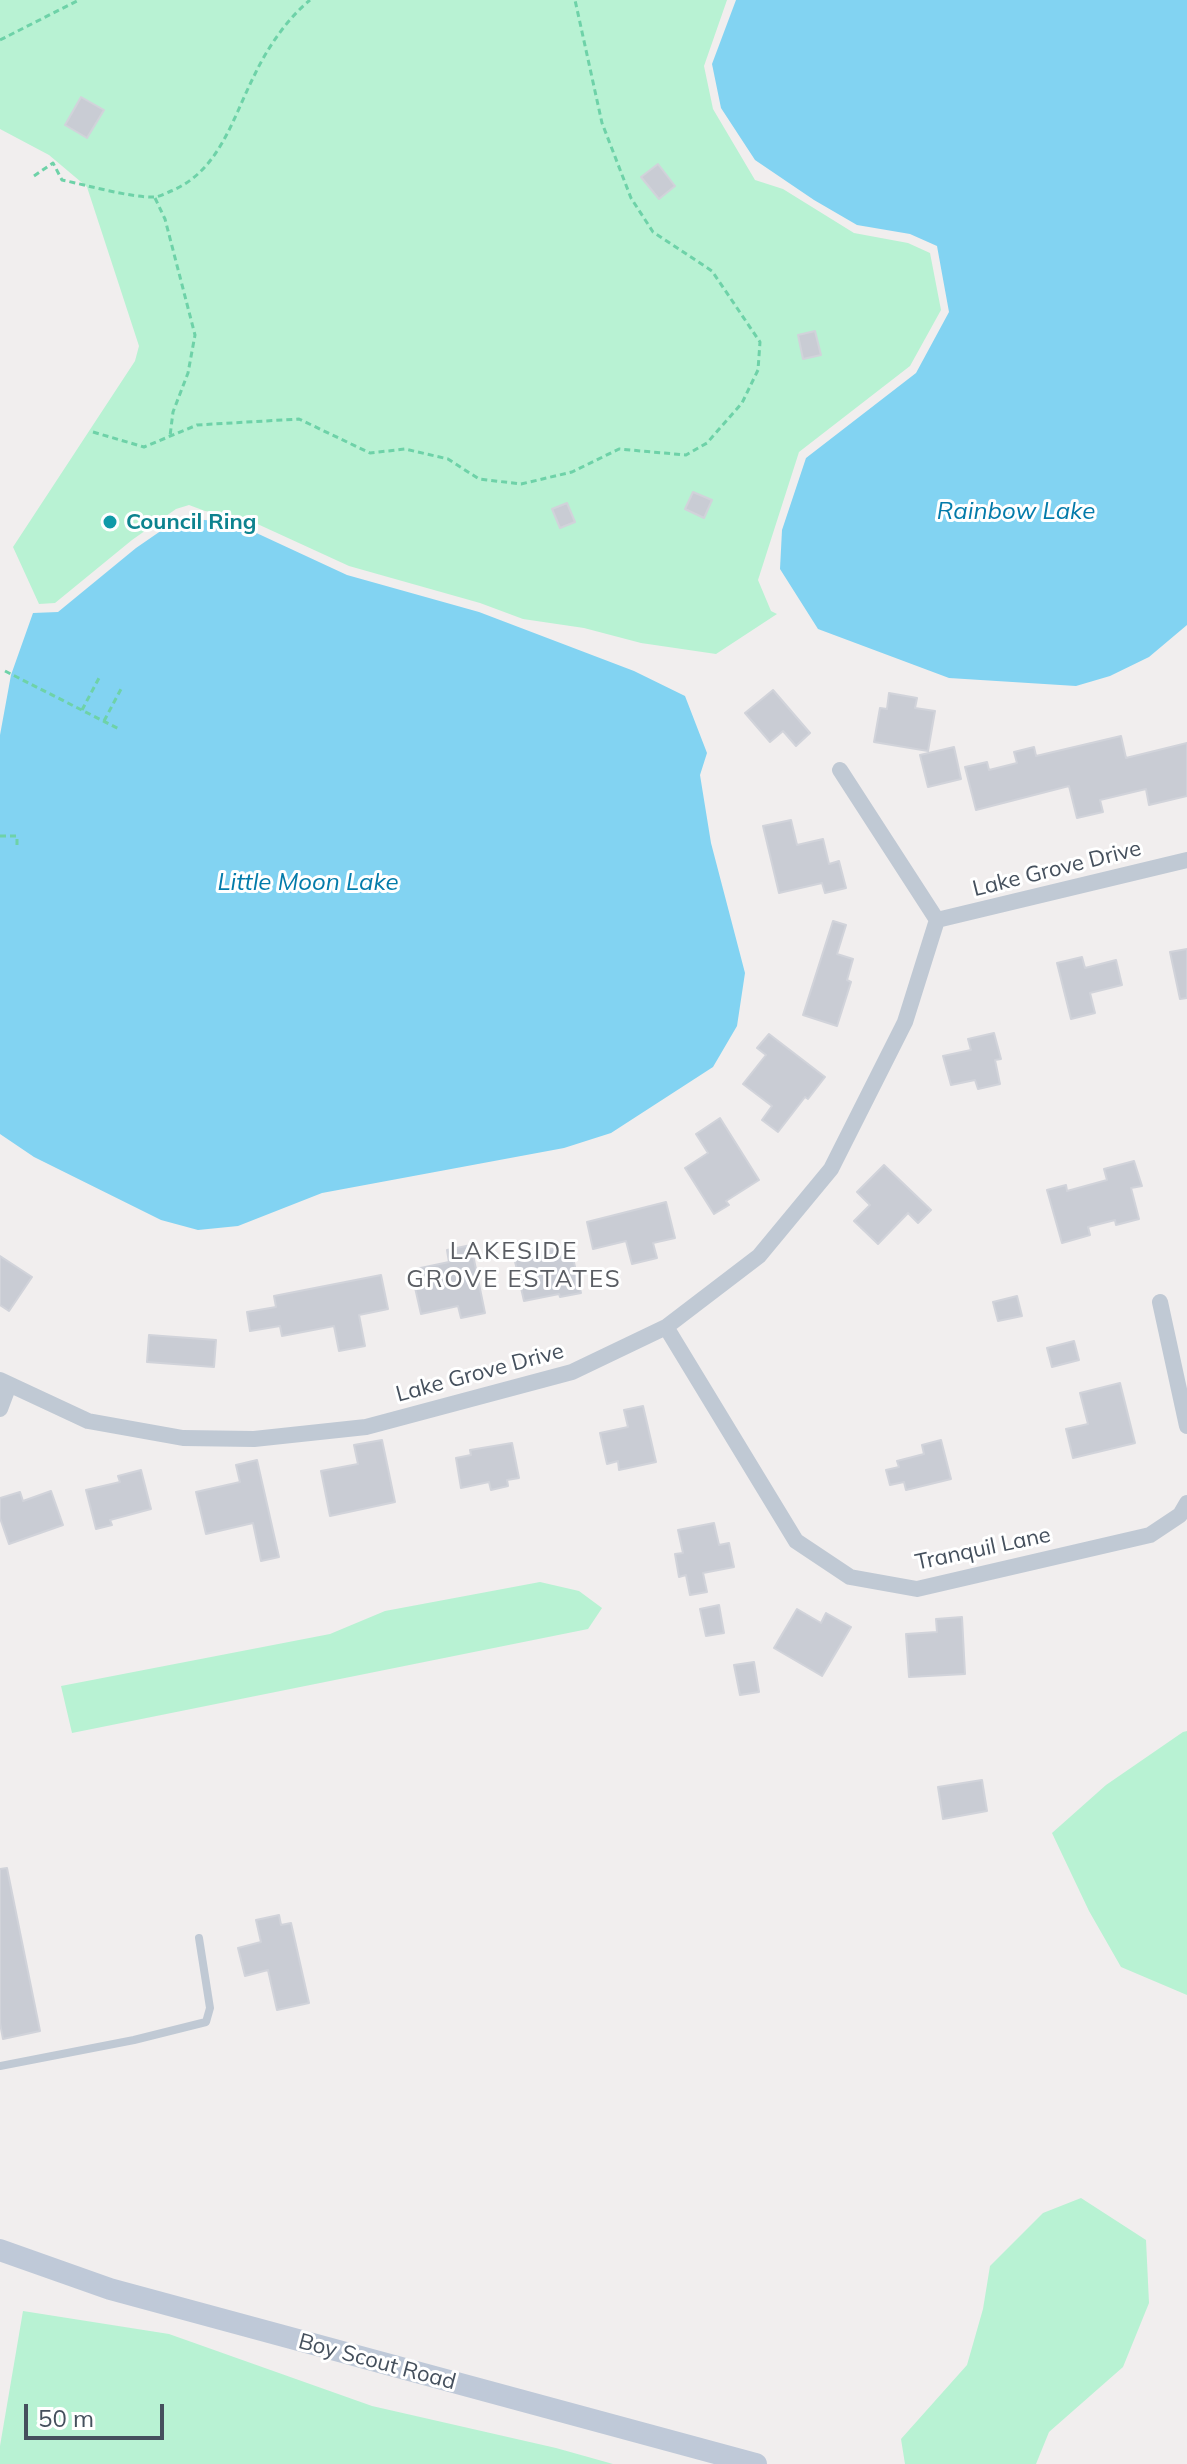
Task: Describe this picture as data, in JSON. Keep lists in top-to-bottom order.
{
  "streets": {
    "street": ["Lake Grove Drive", "Tranquil Lane", "Boy Scout Road"]
  },
  "crossings": [
    ["Lake Grove Drive", "Tranquil Lane"]
  ],
  "districts": ["LAKESIDE GROVE ESTATES"],
  "water": ["Rainbow Lake", "Little Moon Lake"],
  "places": ["Council Ring"],
  "scale_bar": "50 m"
}
